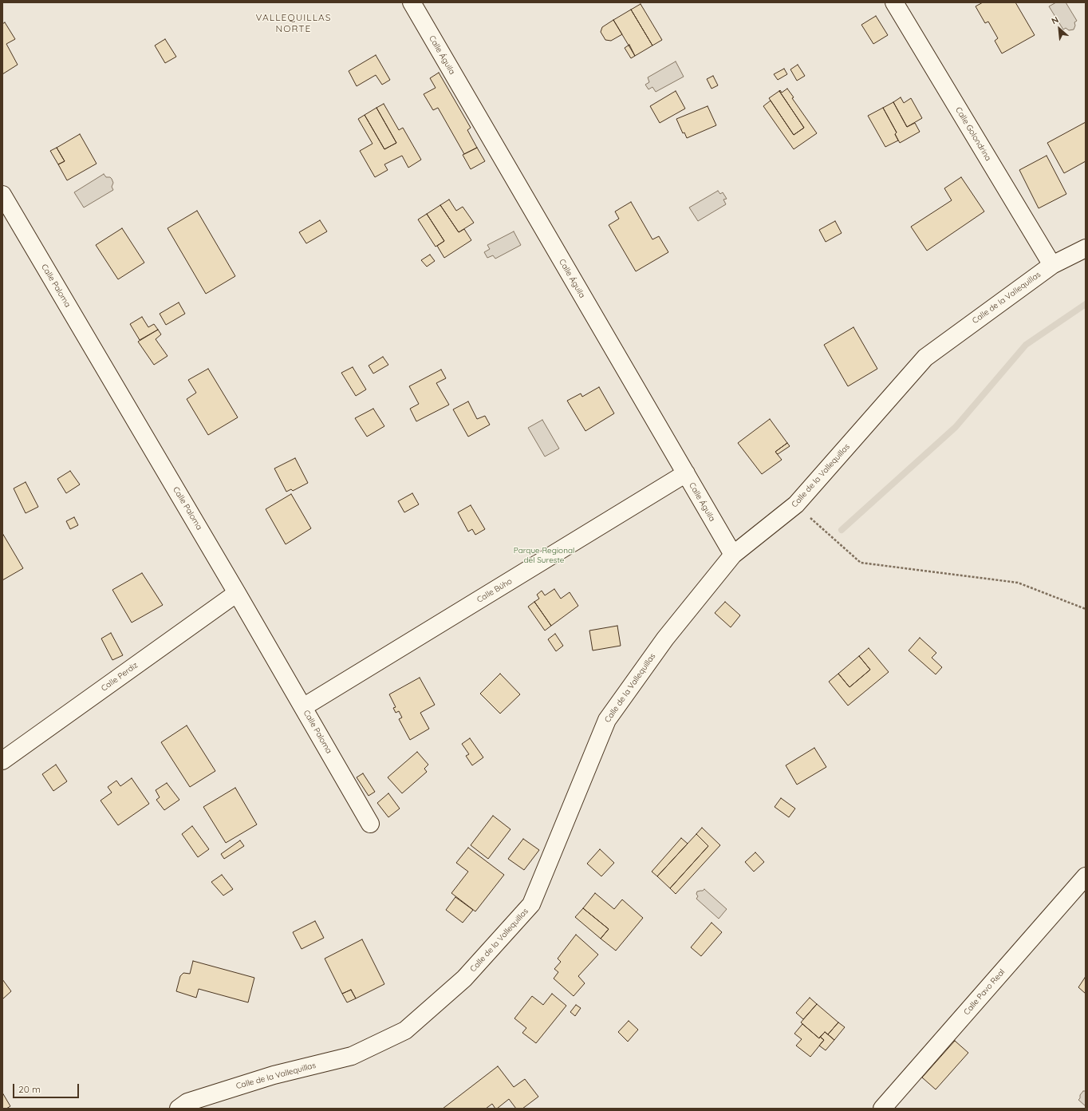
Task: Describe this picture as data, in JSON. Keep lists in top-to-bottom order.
{
  "streets": {
    "street": [
      "Calle Águila",
      "Calle Golondrina",
      "Calle Paloma",
      "Calle de la Vallequillas",
      "Calle Búho",
      "Calle Perdiz",
      "Calle Pavo Real"
    ]
  },
  "crossings": [
    ["Calle Águila", "Calle de la Vallequillas"],
    ["Calle Águila", "Calle Búho"],
    ["Calle Golondrina", "Calle de la Vallequillas"],
    ["Calle Paloma", "Calle Búho"],
    ["Calle Paloma", "Calle Perdiz"]
  ],
  "districts": ["VALLEQUILLAS NORTE"],
  "parks": ["Parque Regional del Sureste"],
  "scale_bar": "20 m",
  "north": "top left"
}
